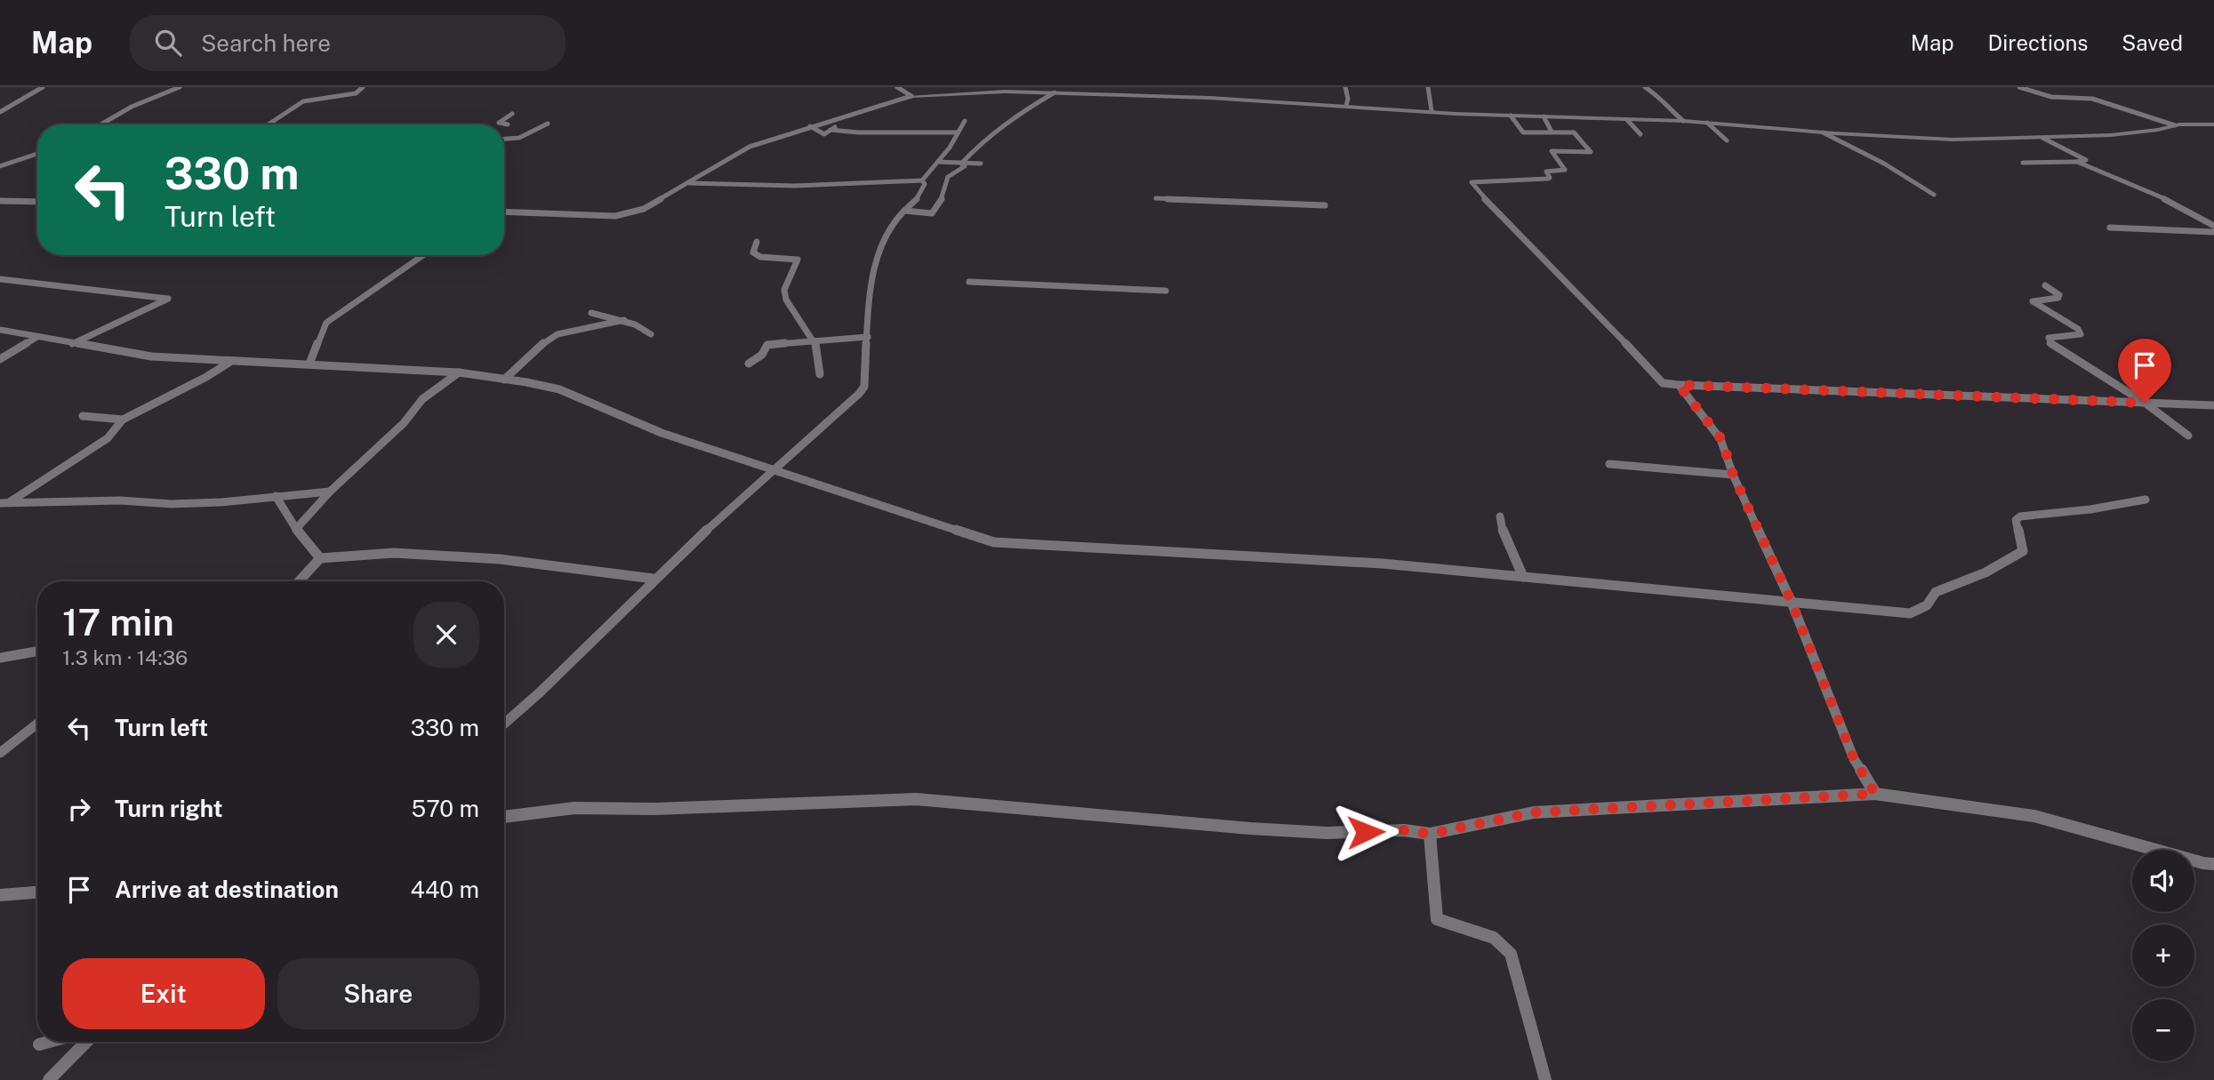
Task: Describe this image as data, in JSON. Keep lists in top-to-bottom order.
{
  "page": {
    "header": "Map",
    "search": "Search here",
    "nav": ["Map", "Directions", "Saved"],
    "turn": ["330 m", "Turn left"],
    "heading": ["17 min", "1.3 km · 14:36"],
    "list": [
      {
        "name": "Turn left",
        "value": "330 m"
      },
      {
        "name": "Turn right",
        "value": "570 m"
      },
      {
        "name": "Arrive at destination",
        "value": "440 m"
      }
    ],
    "map_buttons": ["+", "−"],
    "buttons": ["Exit", "Share"]
  }
}
